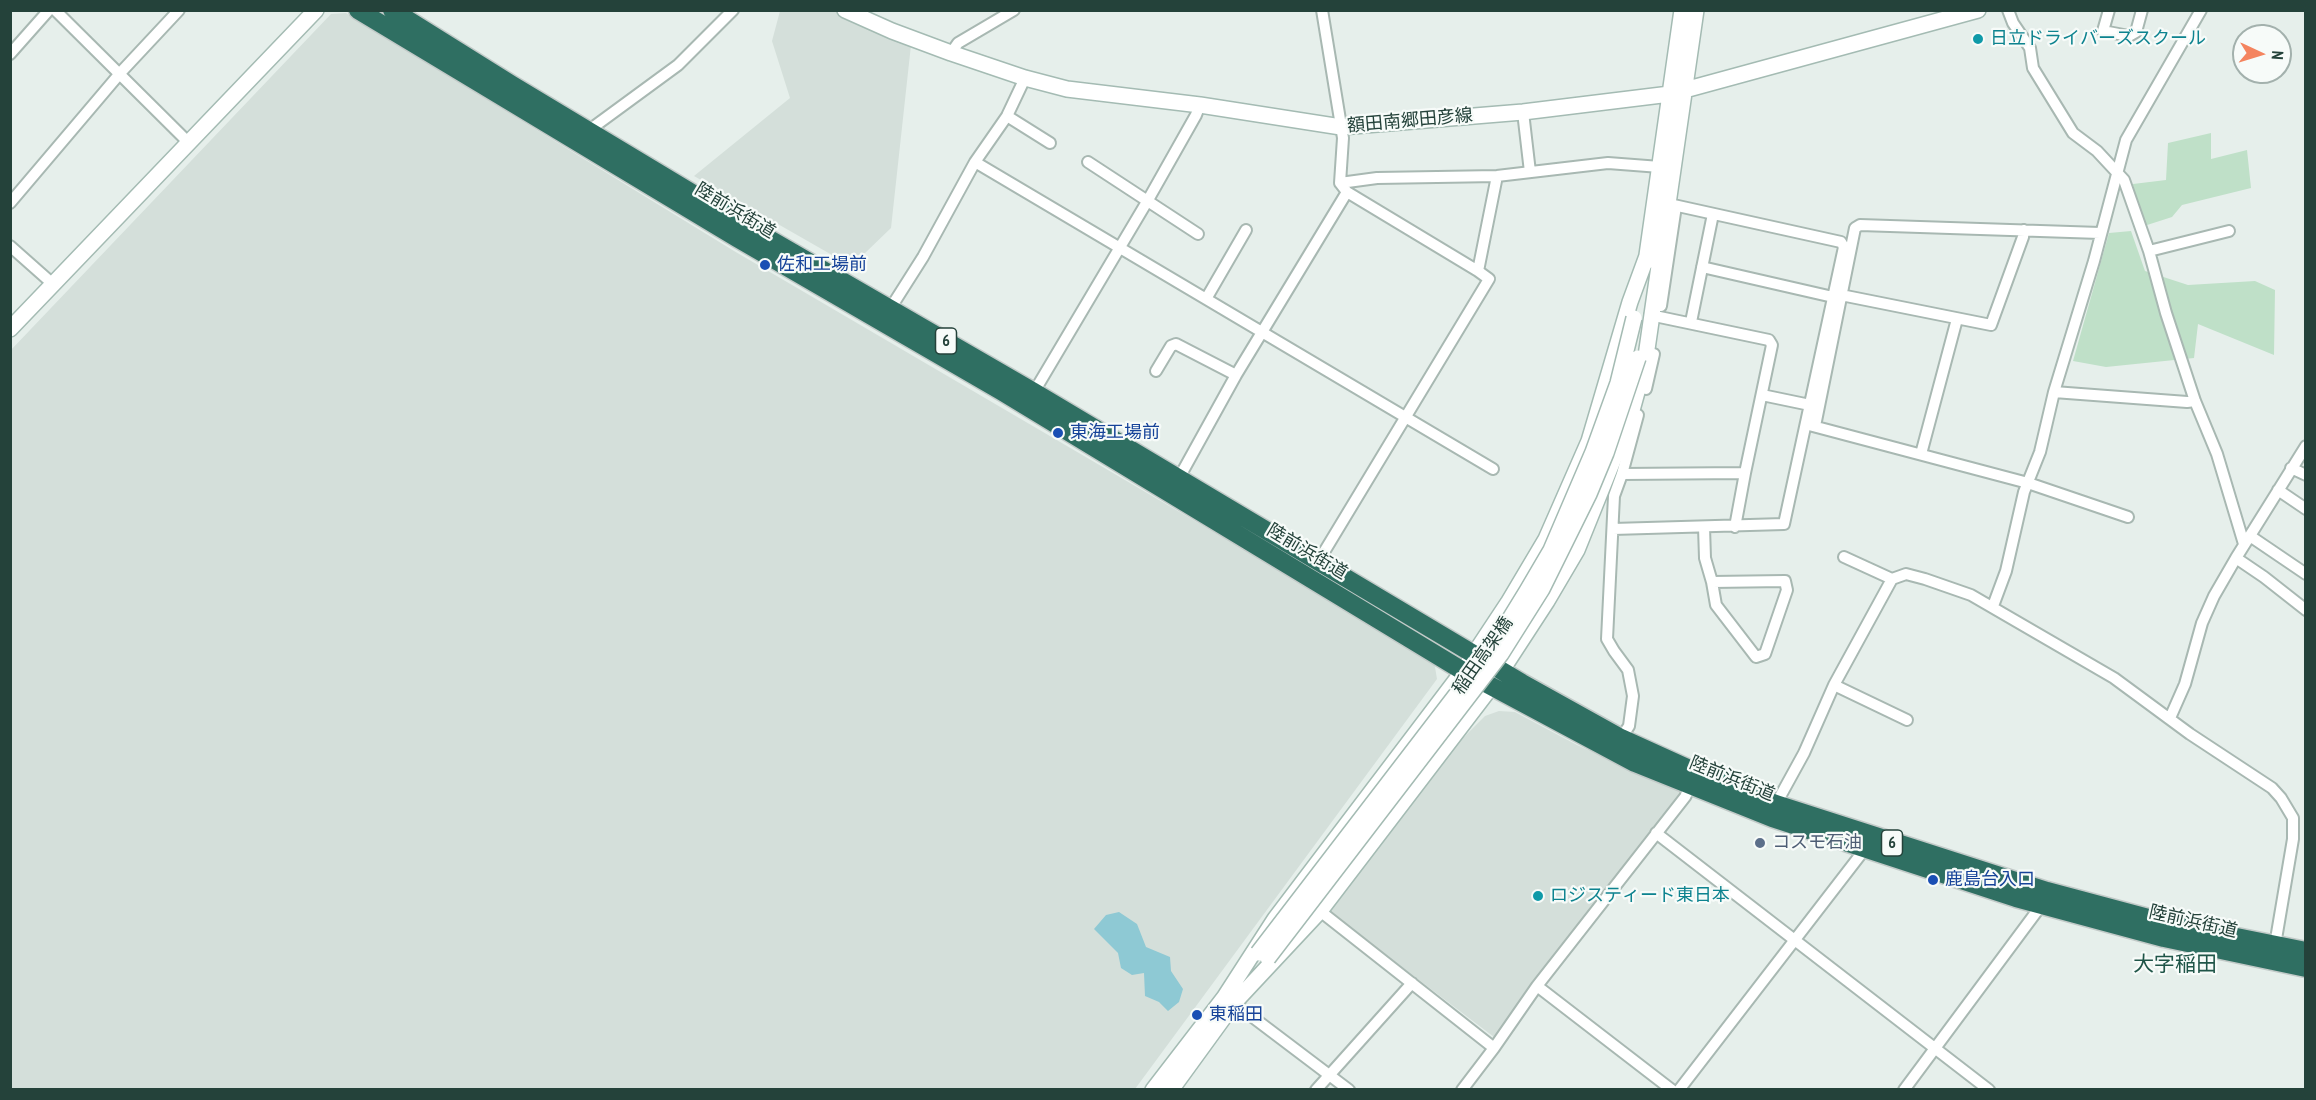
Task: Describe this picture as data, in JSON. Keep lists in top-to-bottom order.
{
  "streets": {
    "highway": ["陸前浜街道", "6"],
    "street": ["額田南郷田彦線", "稲田高架橋"]
  },
  "districts": ["大字稲田"],
  "places": [
    "日立ドライバーズスクール",
    "佐和工場前",
    "東海工場前",
    "コスモ石油",
    "鹿島台入口",
    "ロジスティード東日本",
    "東稲田"
  ],
  "north": "right"
}
